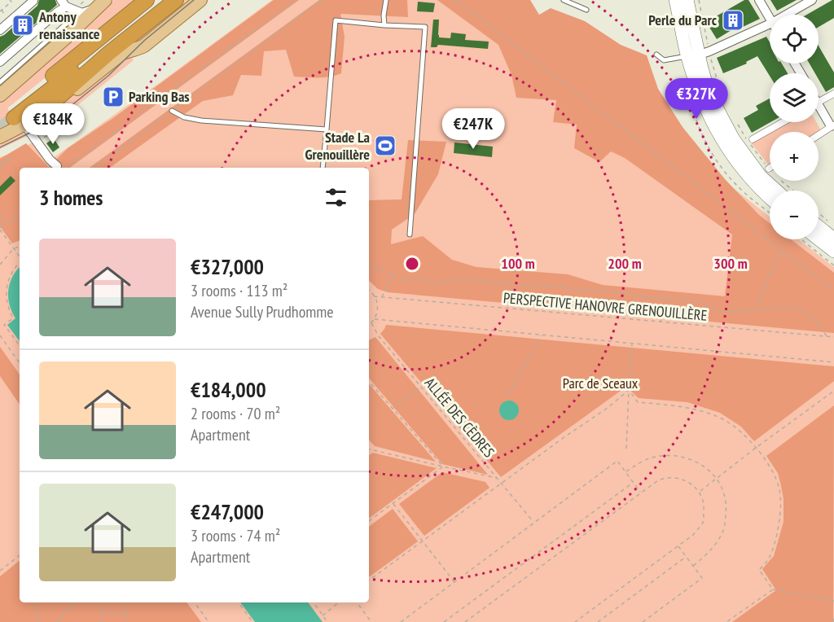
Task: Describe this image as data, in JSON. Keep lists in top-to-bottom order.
{
  "streets": {
    "path": ["PERSPECTIVE HANOVRE GRENOUILLÈRE", "ALLÉE DES CÈDRES"]
  },
  "parks": ["Parc de Sceaux"],
  "places": {
    "building": ["Perle du Parc", "Antony renaissance"],
    "parking": ["Parking Bas"],
    "sports": ["Stade La Grenouillère"]
  },
  "page": {
    "map_buttons": ["+", "−"],
    "price": ["€327K", "€184K", "€247K"],
    "heading": "3 homes",
    "list": [
      {
        "name": "€327,000",
        "note": "3 rooms · 113 m² · Avenue Sully Prudhomme"
      },
      {
        "name": "€184,000",
        "note": "2 rooms · 70 m² · Apartment"
      },
      {
        "name": "€247,000",
        "note": "3 rooms · 74 m² · Apartment"
      }
    ]
  },
  "rings": ["100 m", "200 m", "300 m"]
}
